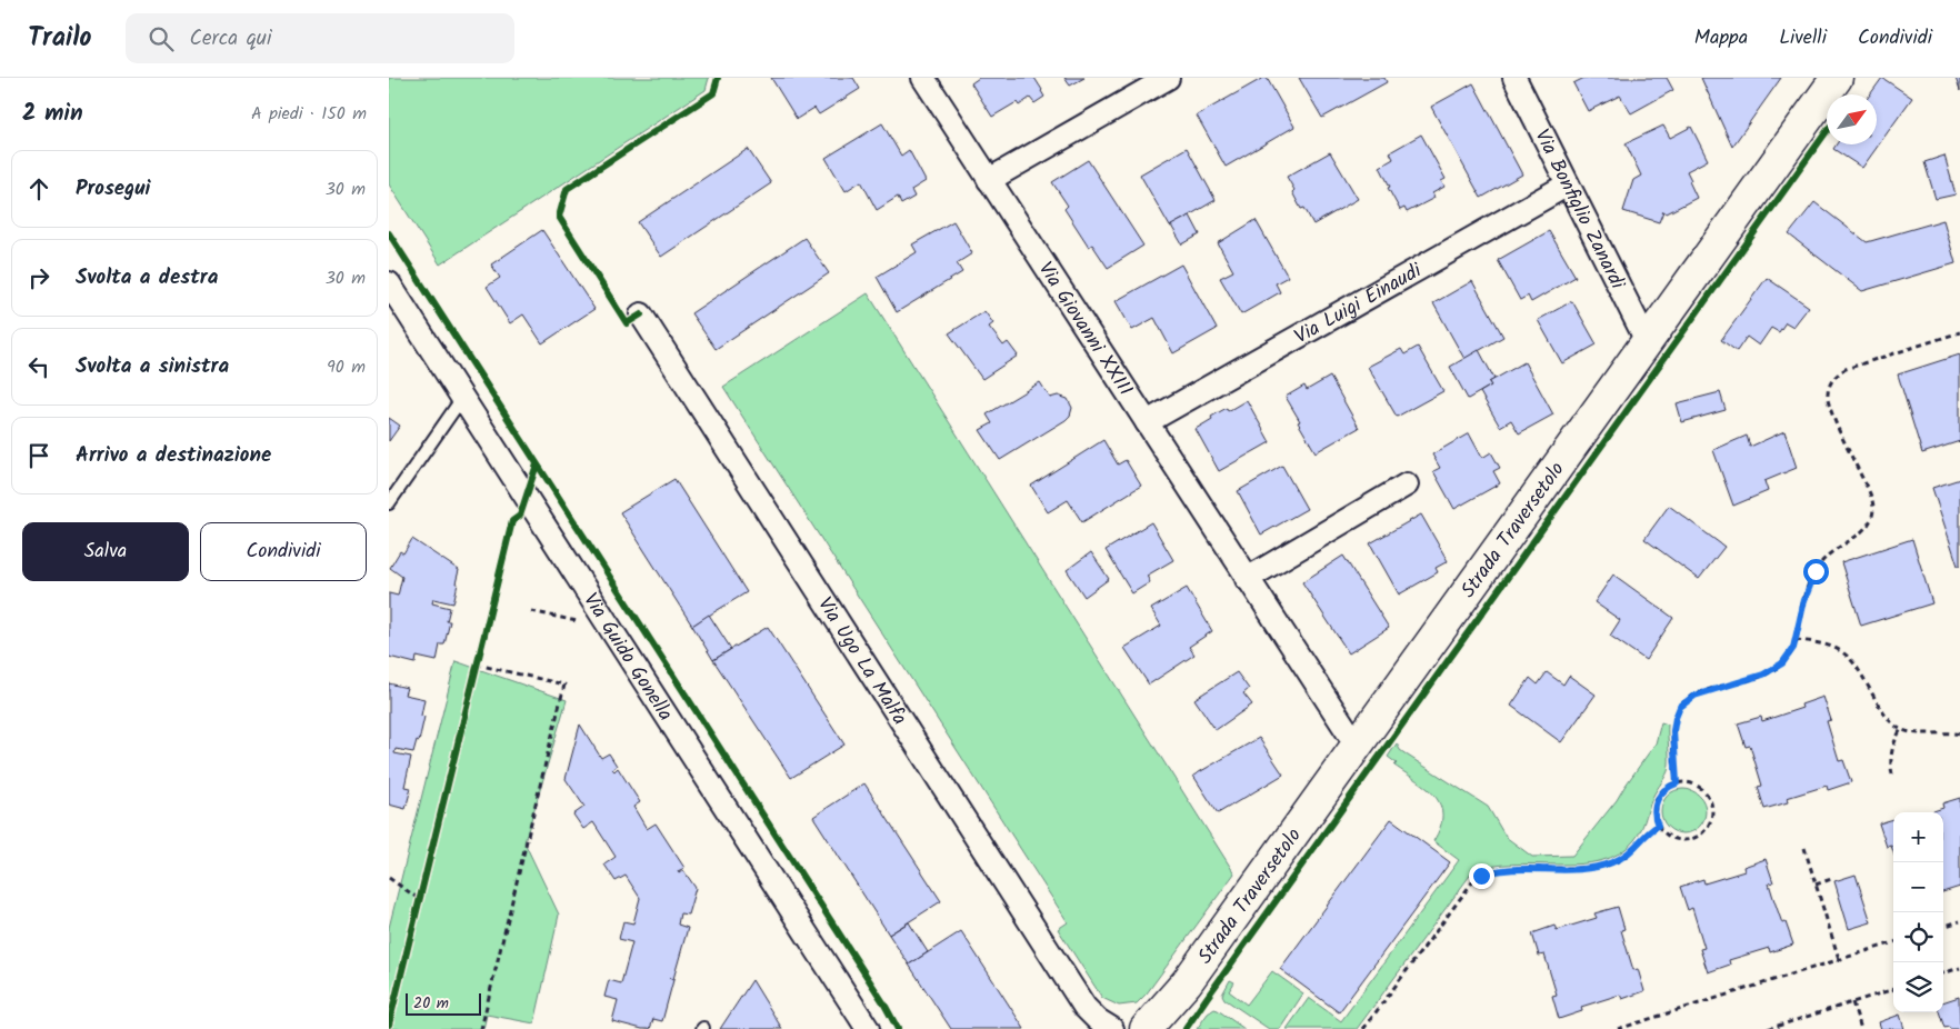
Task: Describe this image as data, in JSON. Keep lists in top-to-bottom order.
{
  "streets": {
    "main road": ["Strada Traversetolo"],
    "street": [
      "Via Bonfiglio Zanardi",
      "Via Luigi Einaudi",
      "Via Giovanni XXIII",
      "Via Guido Gonella",
      "Via Ugo La Malfa"
    ]
  },
  "crossings": [
    ["Via Bonfiglio Zanardi", "Via Luigi Einaudi"],
    ["Via Bonfiglio Zanardi", "Strada Traversetolo"],
    ["Via Luigi Einaudi", "Via Giovanni XXIII"],
    ["Via Giovanni XXIII", "Strada Traversetolo"]
  ],
  "scale_bar": "20 m",
  "north": "top right",
  "page": {
    "header": "Trailo",
    "search": "Cerca qui",
    "nav": ["Mappa", "Livelli", "Condividi"],
    "heading": ["2 min", "A piedi · 150 m"],
    "list": [
      ["Prosegui", "30 m"],
      ["Svolta a destra", "30 m"],
      ["Svolta a sinistra", "90 m"],
      "Arrivo a destinazione"
    ],
    "buttons": ["Salva", "Condividi"],
    "map_buttons": ["+", "−"],
    "scale": "20 m"
  }
}
